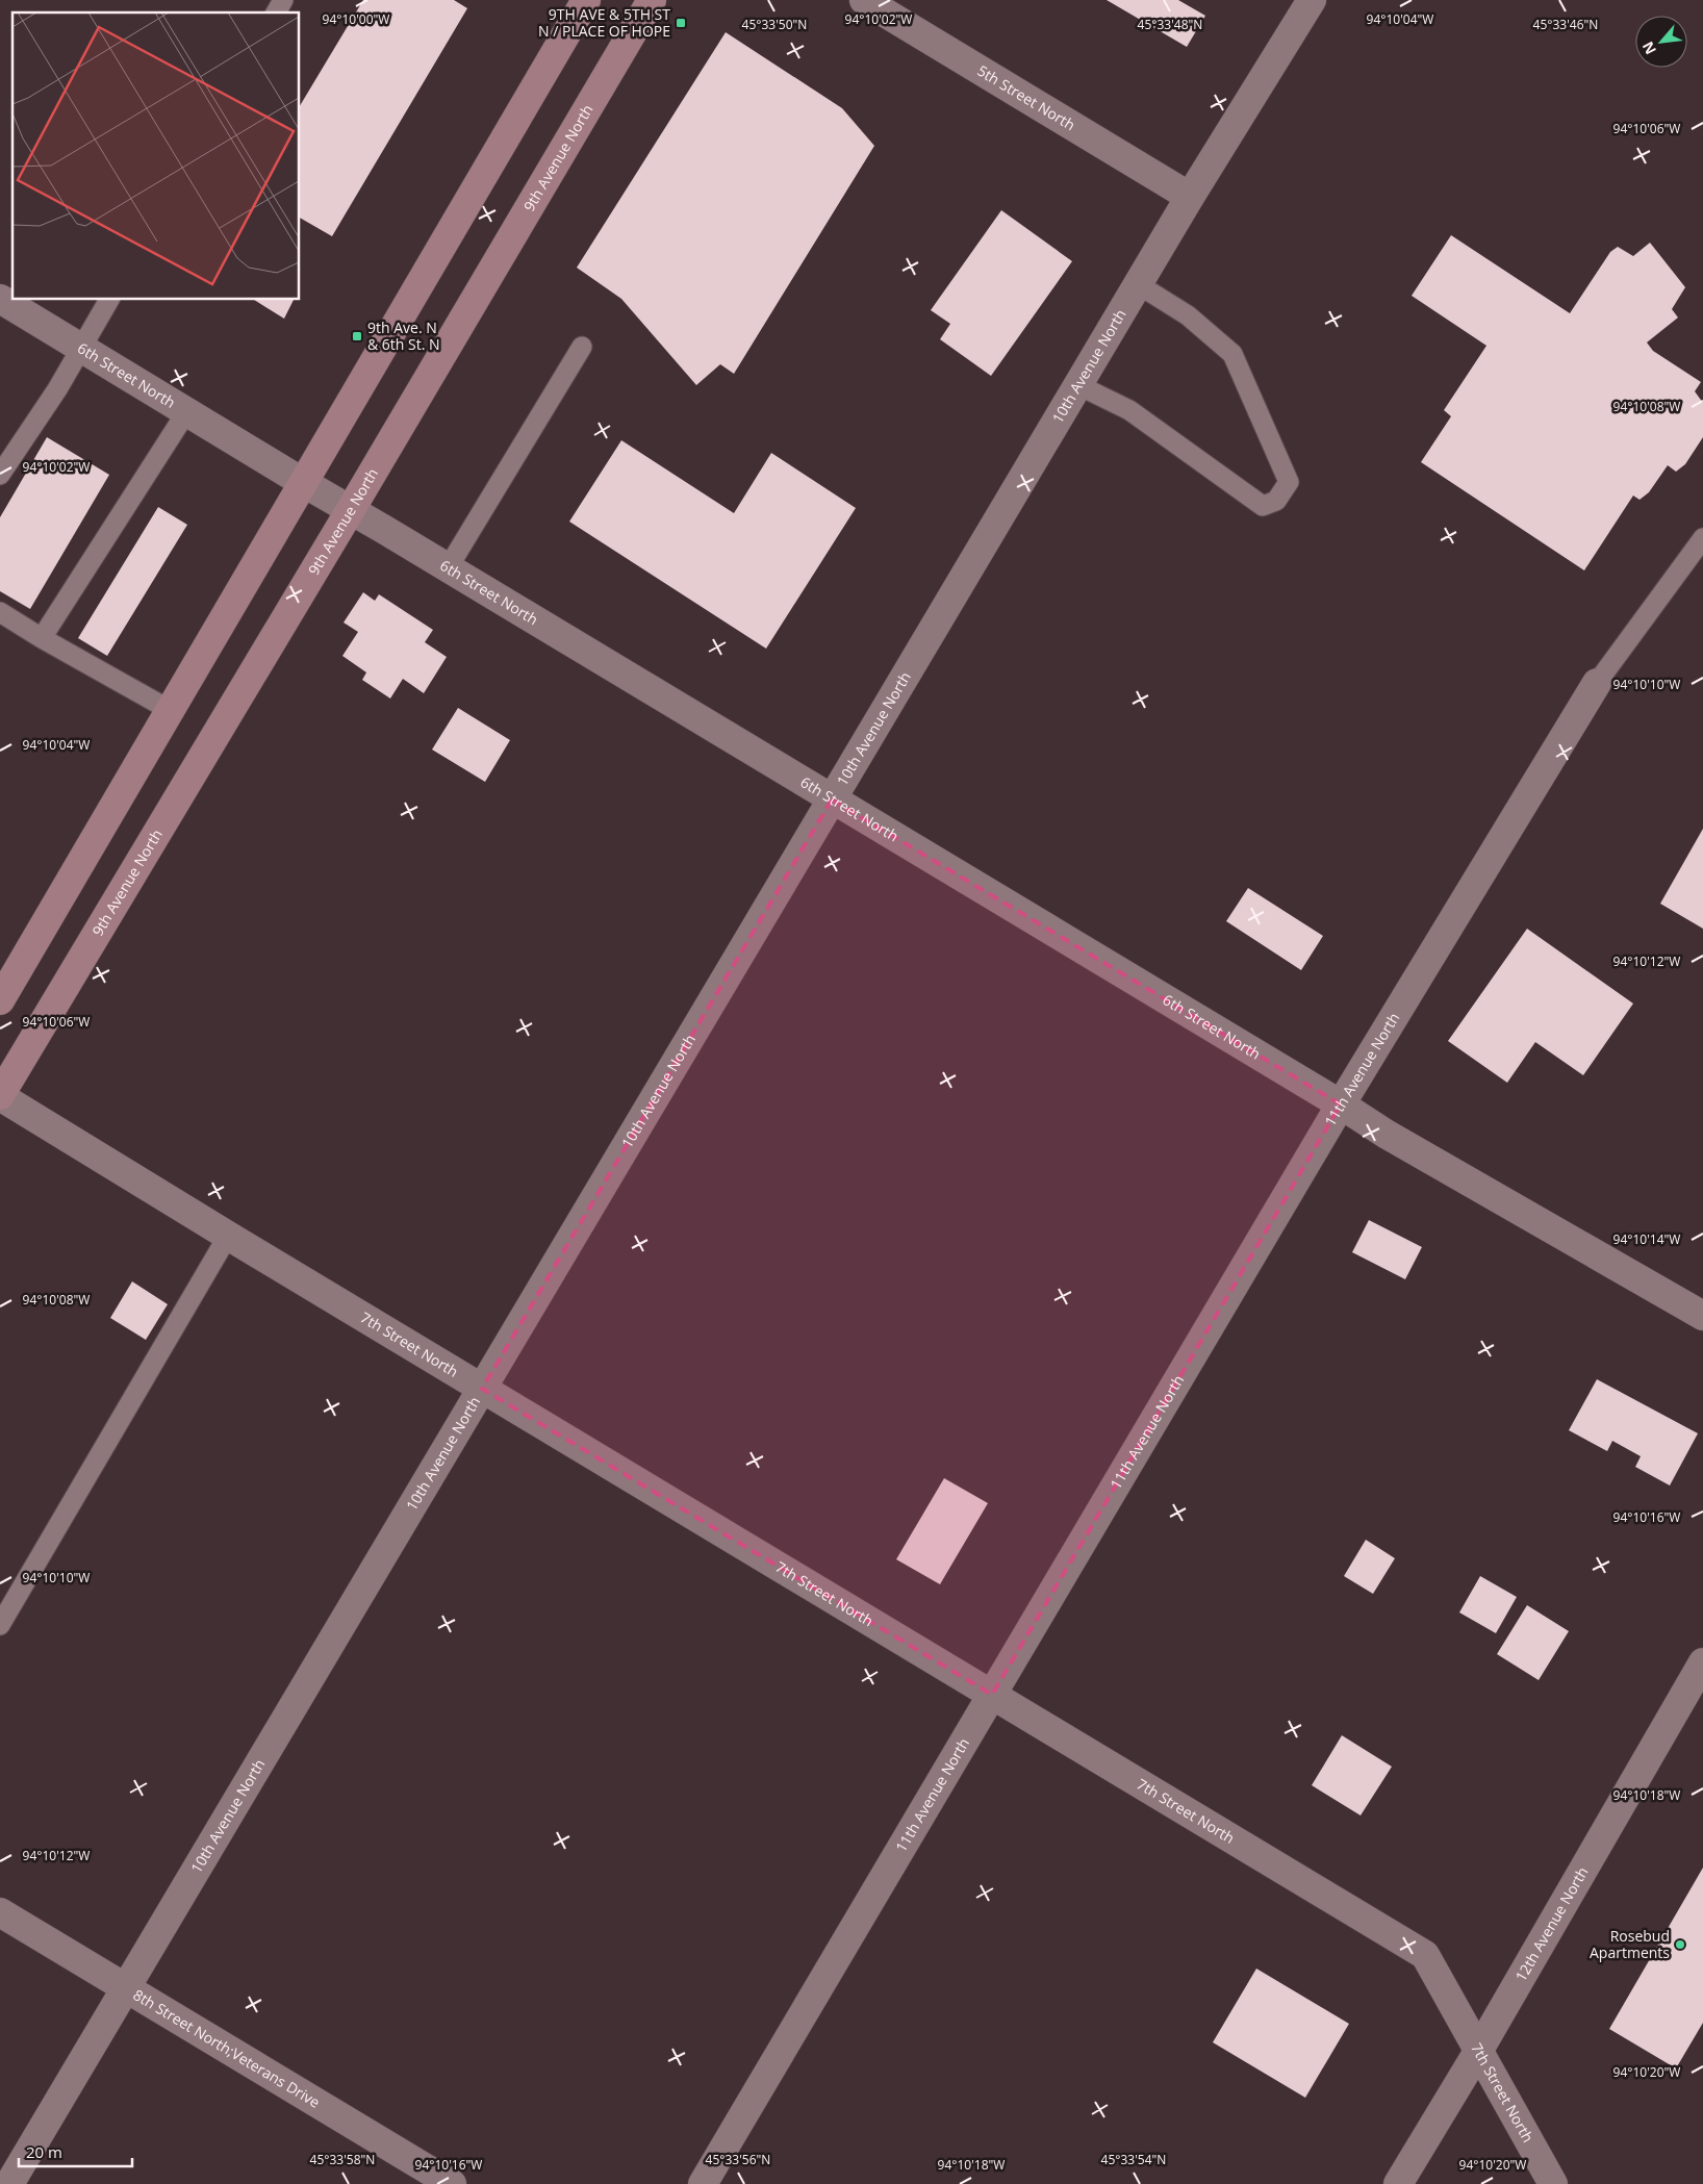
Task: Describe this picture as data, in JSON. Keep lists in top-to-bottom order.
{
  "streets": {
    "main road": ["9th Avenue North"],
    "street": [
      "5th Street North",
      "10th Avenue North",
      "6th Street North",
      "11th Avenue North",
      "7th Street North",
      "12th Avenue North",
      "8th Street North;Veterans Drive"
    ]
  },
  "crossings": [
    ["5th Street North", "10th Avenue North"],
    ["9th Avenue North", "6th Street North"],
    ["9th Avenue North", "7th Street North"],
    ["10th Avenue North", "6th Street North"],
    ["10th Avenue North", "7th Street North"],
    ["10th Avenue North", "8th Street North;Veterans Drive"],
    ["6th Street North", "11th Avenue North"],
    ["11th Avenue North", "7th Street North"],
    ["7th Street North", "12th Avenue North"]
  ],
  "places": {
    "transit": ["9TH AVE & 5TH ST N / PLACE OF HOPE", "9th Ave. N & 6th St. N"],
    "other": ["Rosebud Apartments"]
  },
  "scale_bar": "20 m",
  "north": "bottom left",
  "coordinates": [
    "94°10'00\"W",
    "94°10'02\"W",
    "94°10'04\"W",
    "45°33'50\"N",
    "45°33'46\"N",
    "45°33'48\"N",
    "94°10'06\"W",
    "94°10'08\"W",
    "94°10'10\"W",
    "94°10'12\"W",
    "94°10'14\"W",
    "94°10'16\"W",
    "94°10'18\"W",
    "94°10'20\"W",
    "45°33'58\"N",
    "45°33'56\"N",
    "45°33'54\"N"
  ]
}
